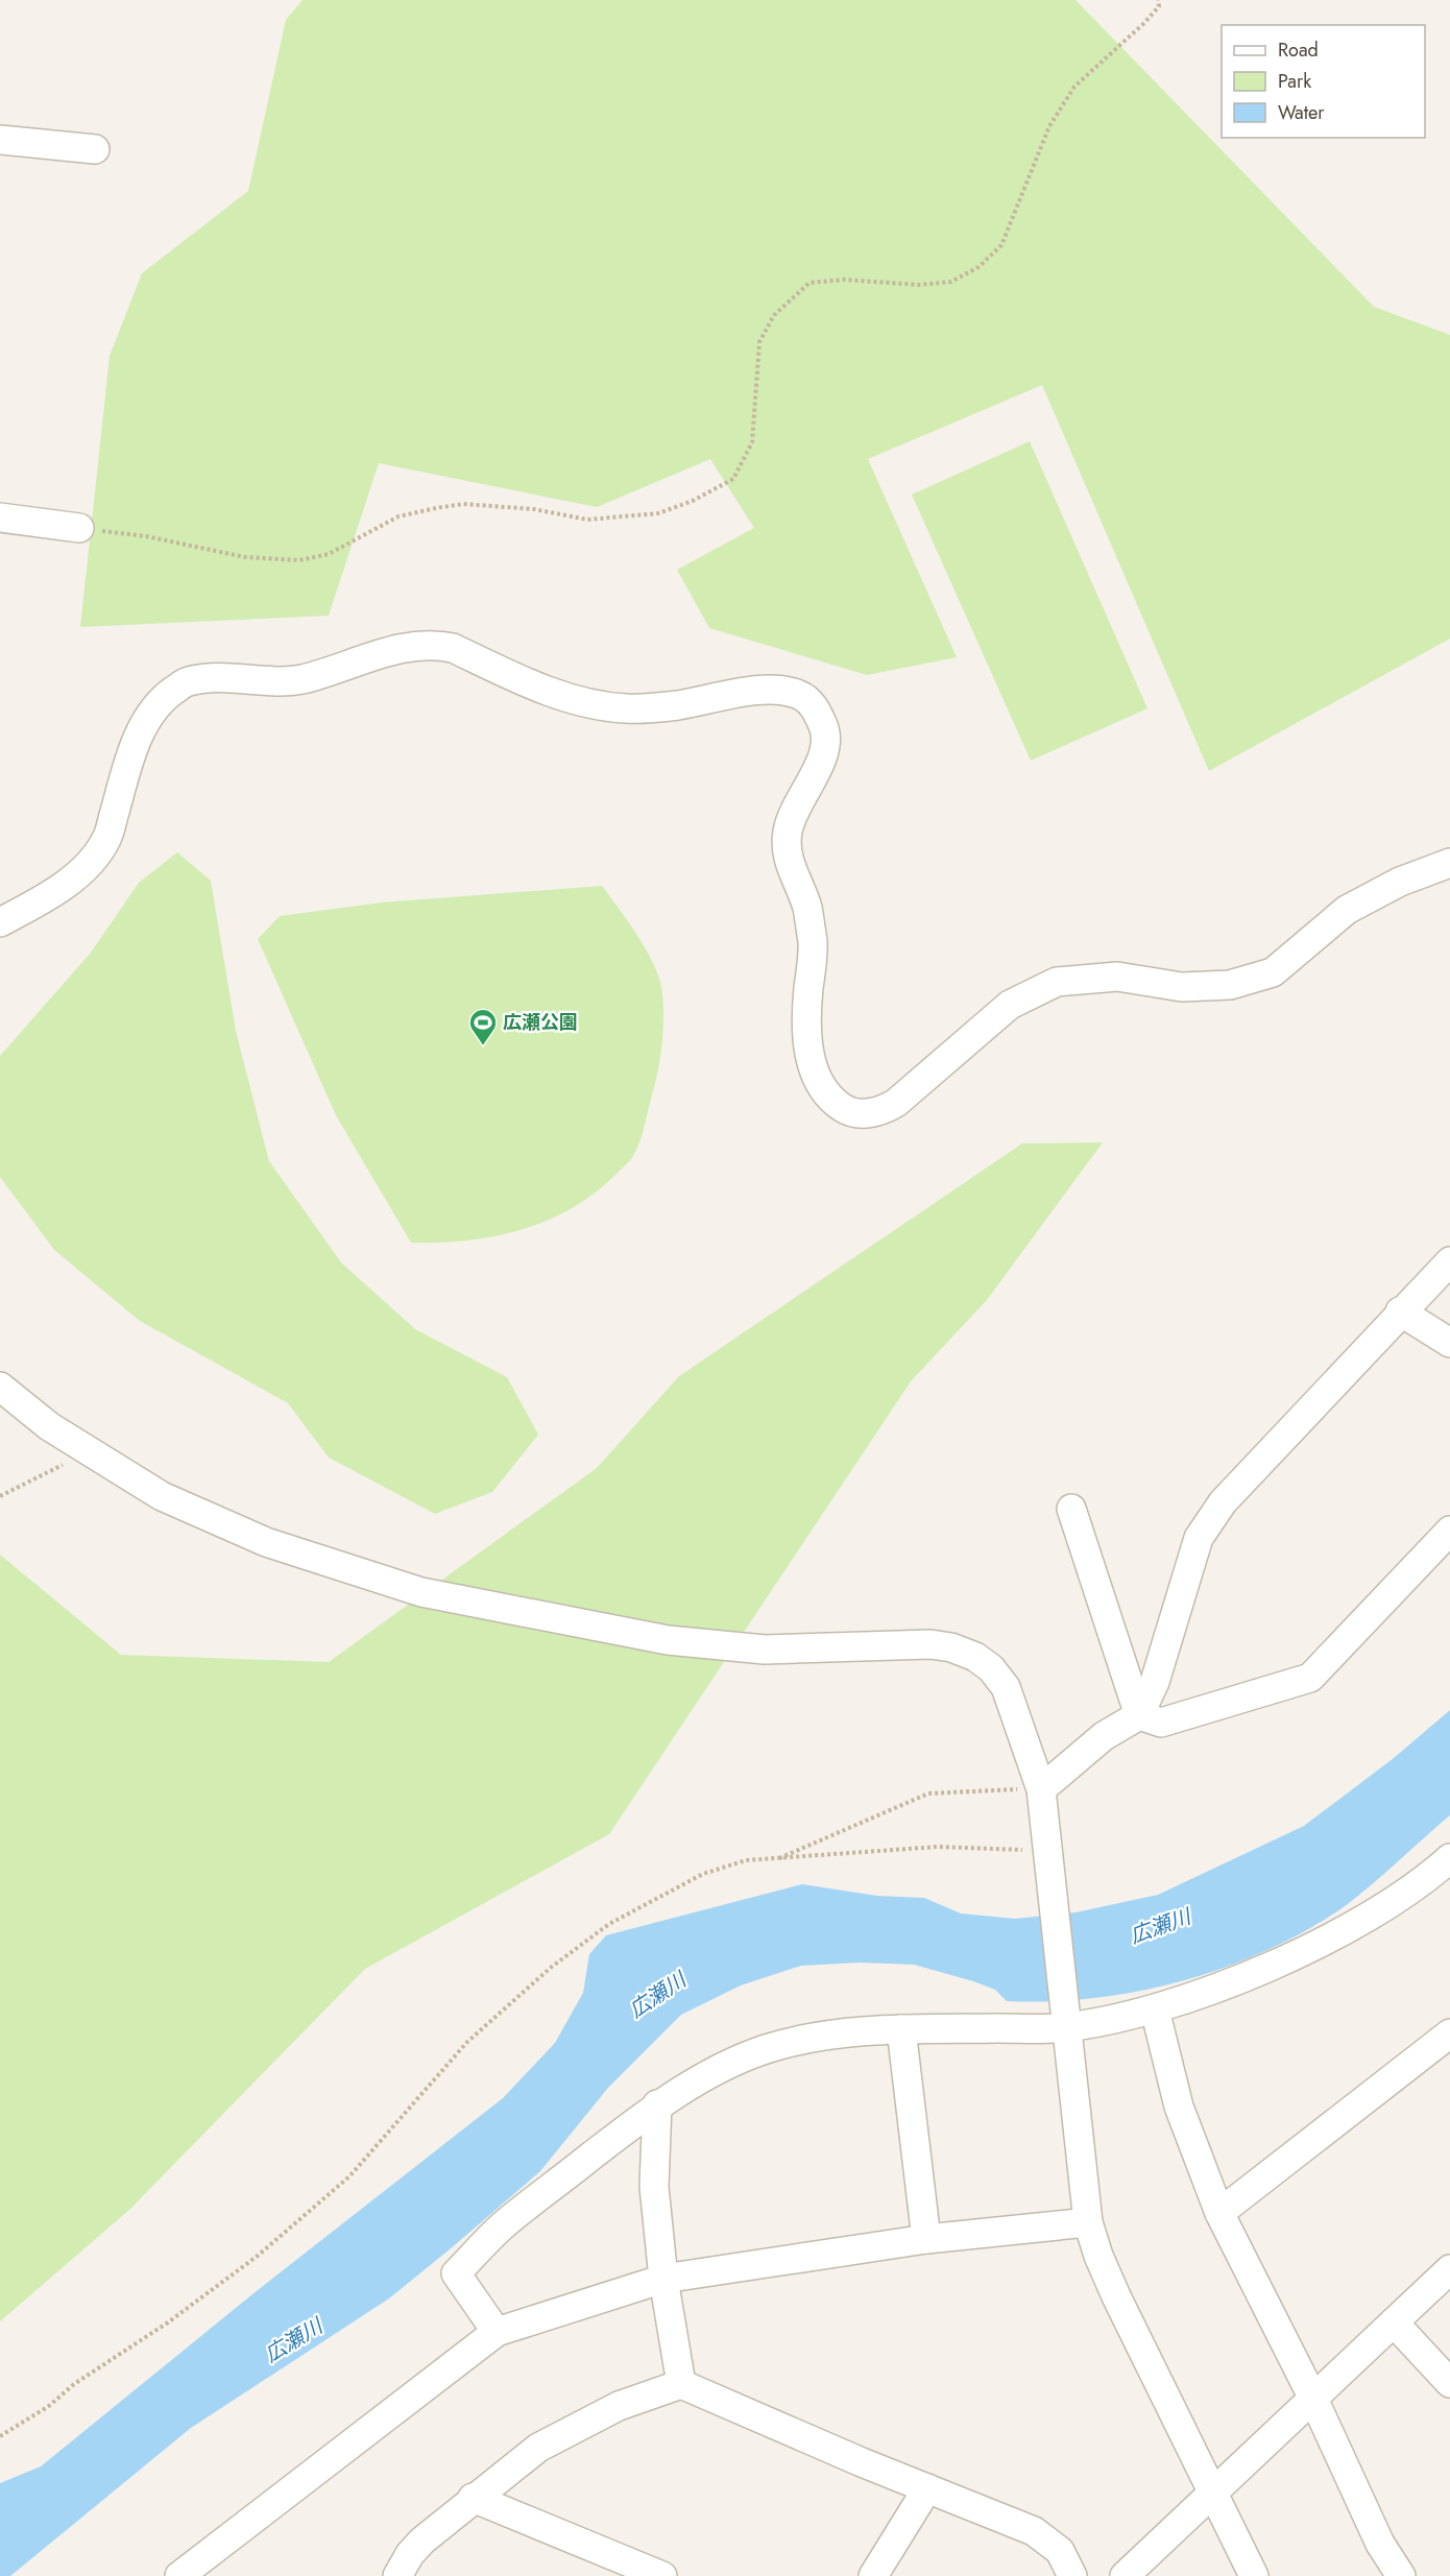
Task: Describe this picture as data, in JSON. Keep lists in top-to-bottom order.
{
  "water": ["広瀬川"],
  "places": {
    "sports": ["広瀬公園"]
  },
  "legend": ["Road", "Park", "Water"]
}
